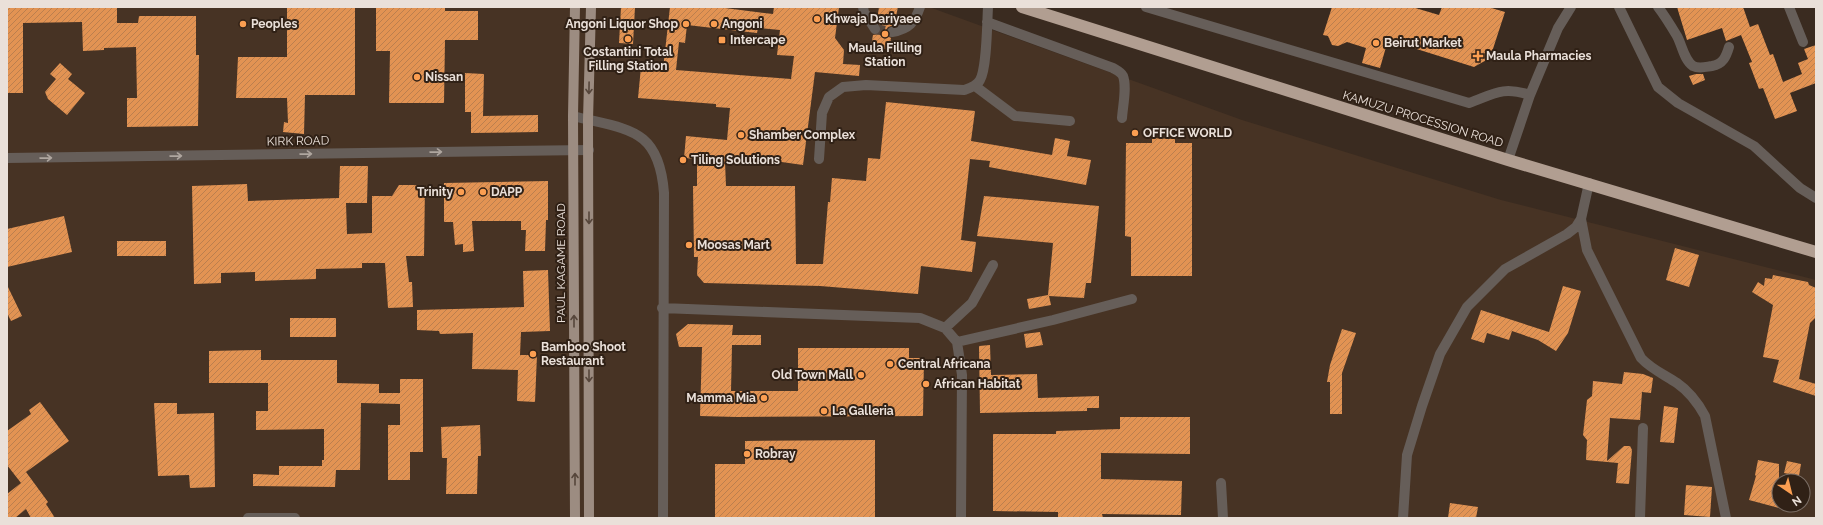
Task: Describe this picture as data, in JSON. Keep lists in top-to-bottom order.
{
  "streets": {
    "highway": ["KAMUZU PROCESSION ROAD"],
    "main road": ["PAUL KAGAME ROAD"],
    "street": ["KIRK ROAD"]
  },
  "crossings": [
    ["KIRK ROAD", "PAUL KAGAME ROAD"]
  ],
  "one_way": ["KIRK ROAD"],
  "places": {
    "other": [
      "Khwaja Dariyaee",
      "Peoples",
      "Angoni Liquor Shop",
      "Angoni",
      "Maula Filling Station",
      "Costantini Total Filling Station",
      "Beirut Market",
      "Nissan",
      "OFFICE WORLD",
      "Shamber Complex",
      "Tiling Solutions",
      "Trinity",
      "DAPP",
      "Moosas Mart",
      "Bamboo Shoot Restaurant",
      "Central Africana",
      "Old Town Mall",
      "African Habitat",
      "Mamma Mia",
      "La Galleria",
      "Robray"
    ],
    "transit": ["Intercape"],
    "health": ["Maula Pharmacies"]
  },
  "north": "bottom right"
}
